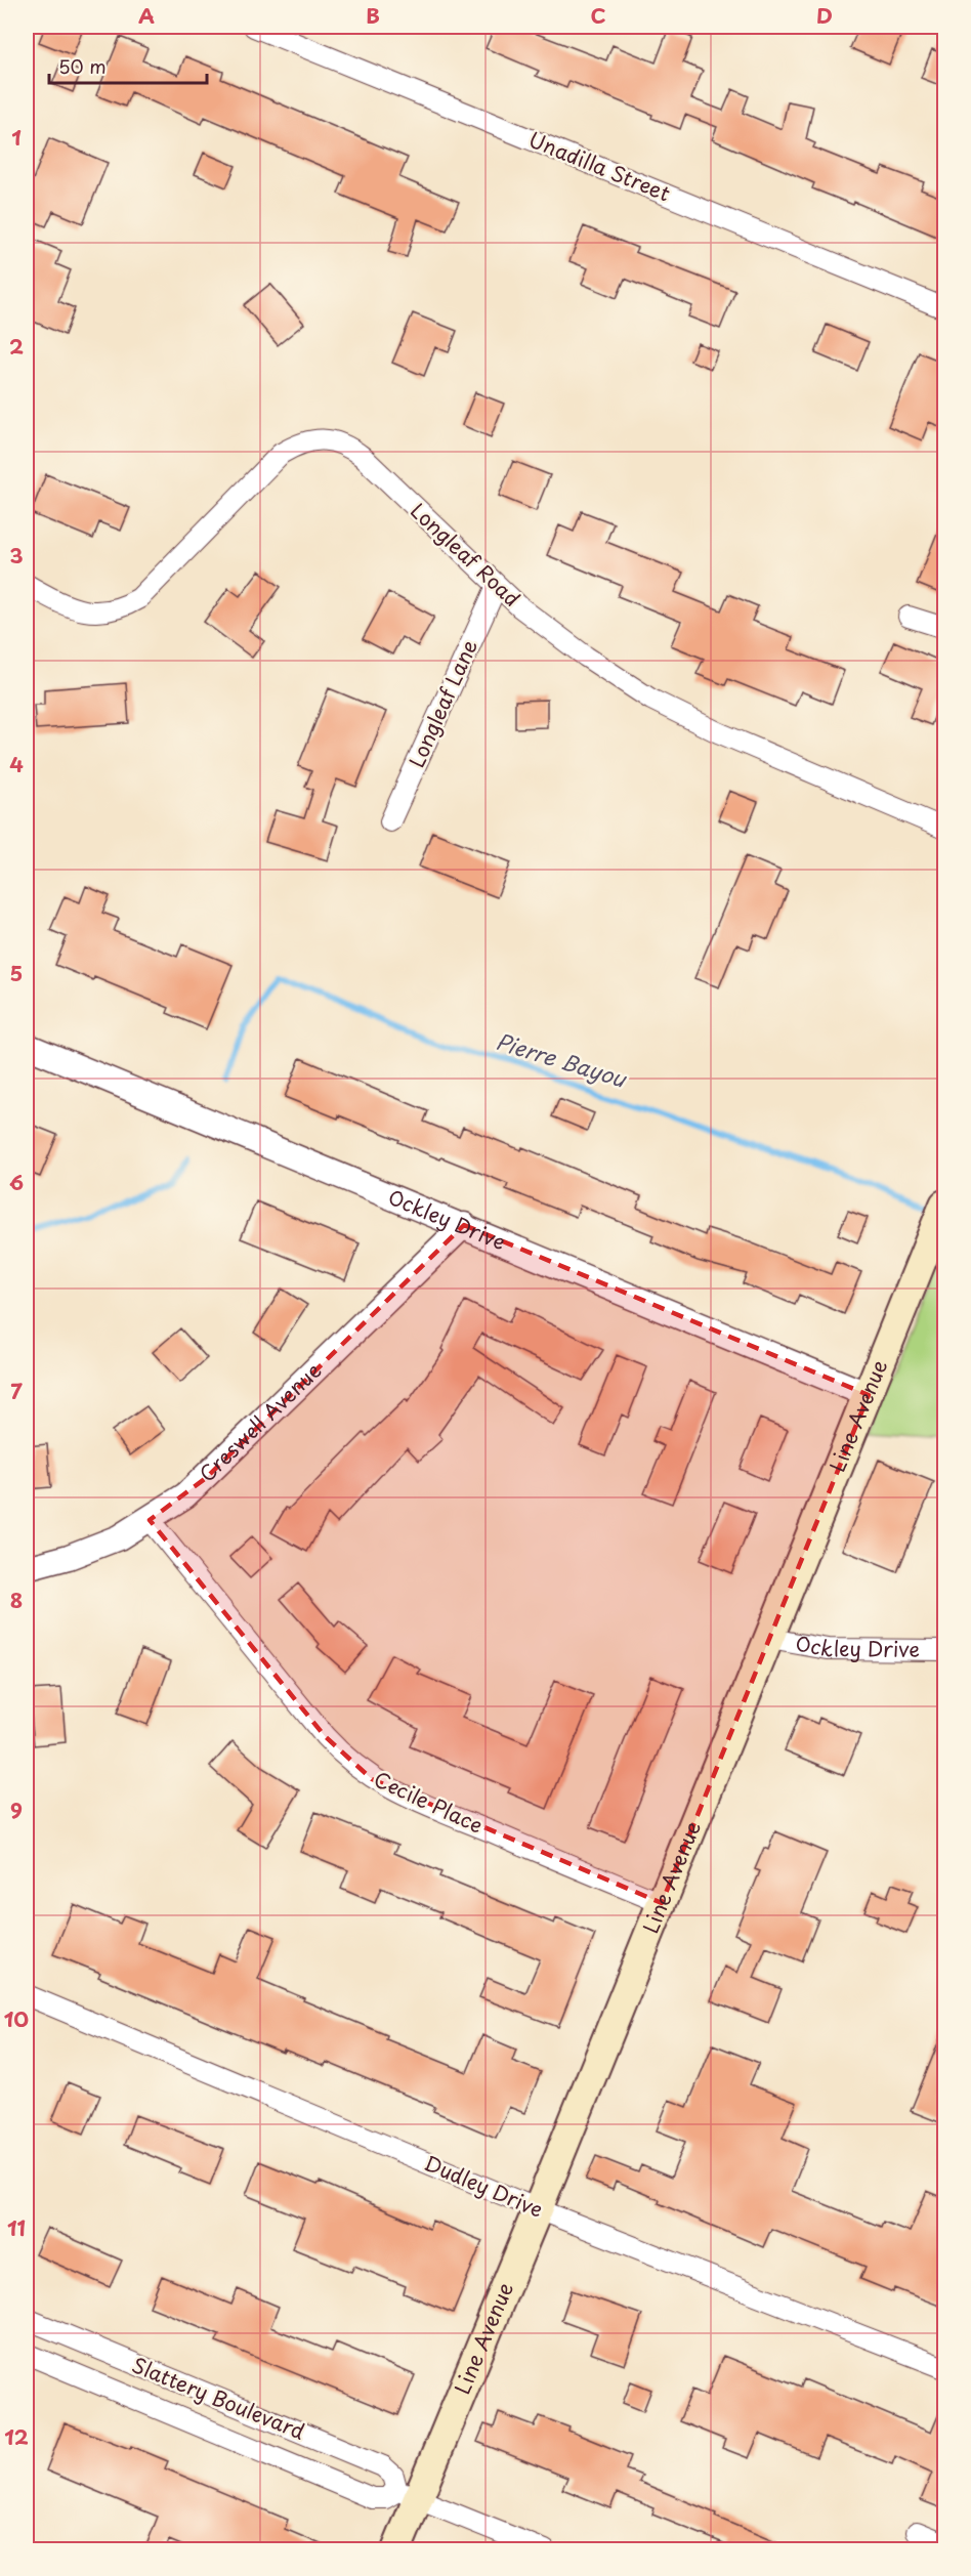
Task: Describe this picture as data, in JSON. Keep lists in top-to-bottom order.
{
  "streets": {
    "main road": ["Line Avenue"],
    "street": [
      "Unadilla Street",
      "Longleaf Road",
      "Longleaf Lane",
      "Ockley Drive",
      "Creswell Avenue",
      "Cecile Place",
      "Dudley Drive",
      "Slattery Boulevard"
    ]
  },
  "crossings": [
    ["Longleaf Road", "Longleaf Lane"],
    ["Ockley Drive", "Line Avenue"],
    ["Ockley Drive", "Creswell Avenue"],
    ["Line Avenue", "Cecile Place"],
    ["Line Avenue", "Dudley Drive"],
    ["Line Avenue", "Slattery Boulevard"],
    ["Creswell Avenue", "Cecile Place"]
  ],
  "water": ["Pierre Bayou"],
  "scale_bar": "50 m",
  "grid": {
    "columns": [
      "A",
      "B",
      "C",
      "D"
    ],
    "rows": [
      "1",
      "2",
      "3",
      "4",
      "5",
      "6",
      "7",
      "8",
      "9",
      "10",
      "11",
      "12"
    ]
  }
}
